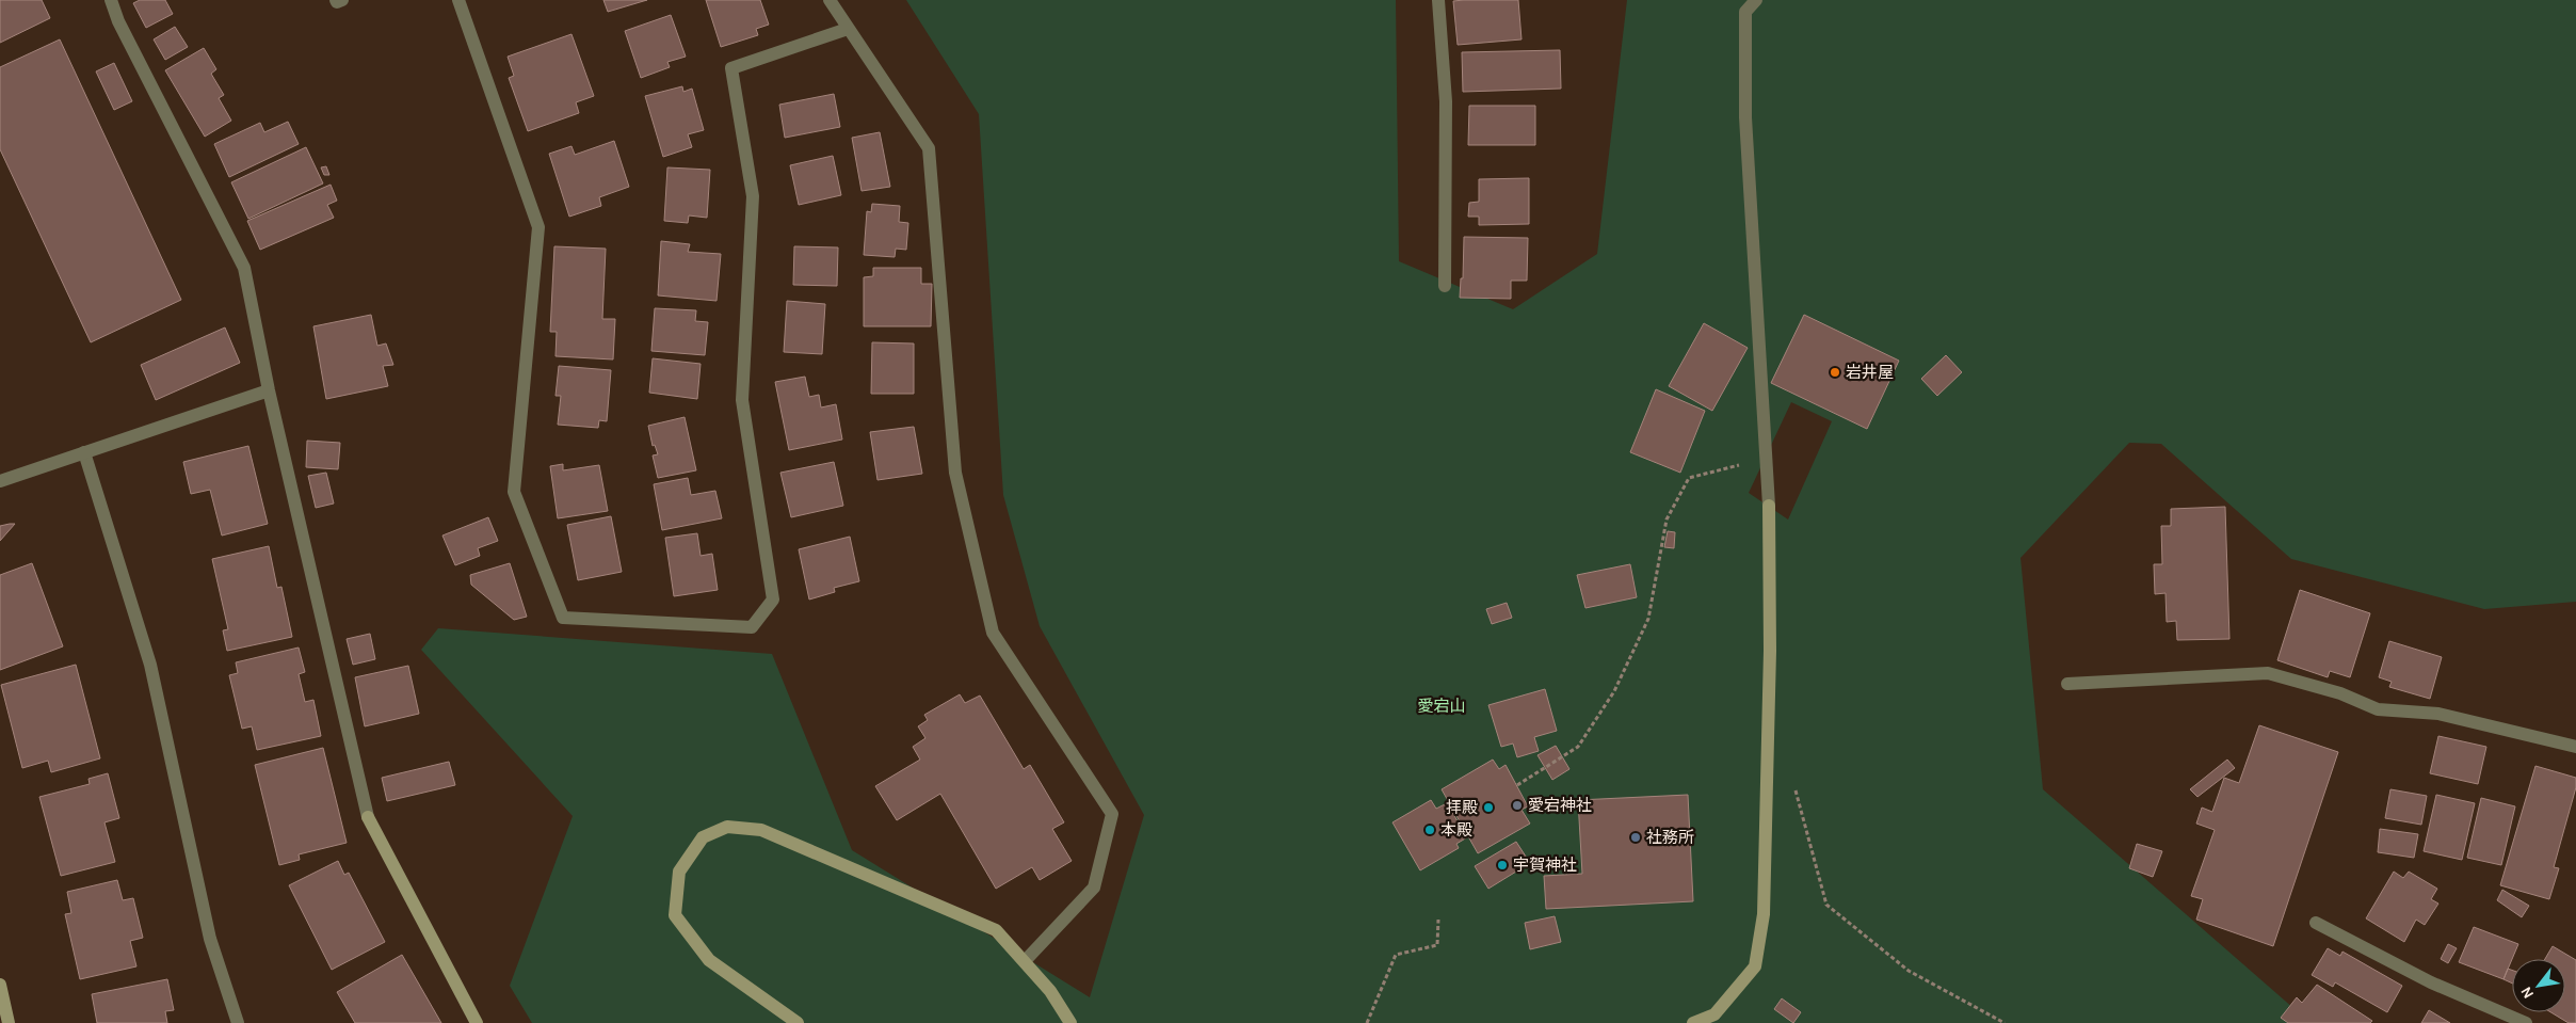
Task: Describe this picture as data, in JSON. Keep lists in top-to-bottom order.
{
  "parks": ["愛宕山"],
  "places": [
    "岩井屋",
    "愛宕神社",
    "拝殿",
    "本殿",
    "社務所",
    "宇賀神社"
  ],
  "north": "bottom left"
}
